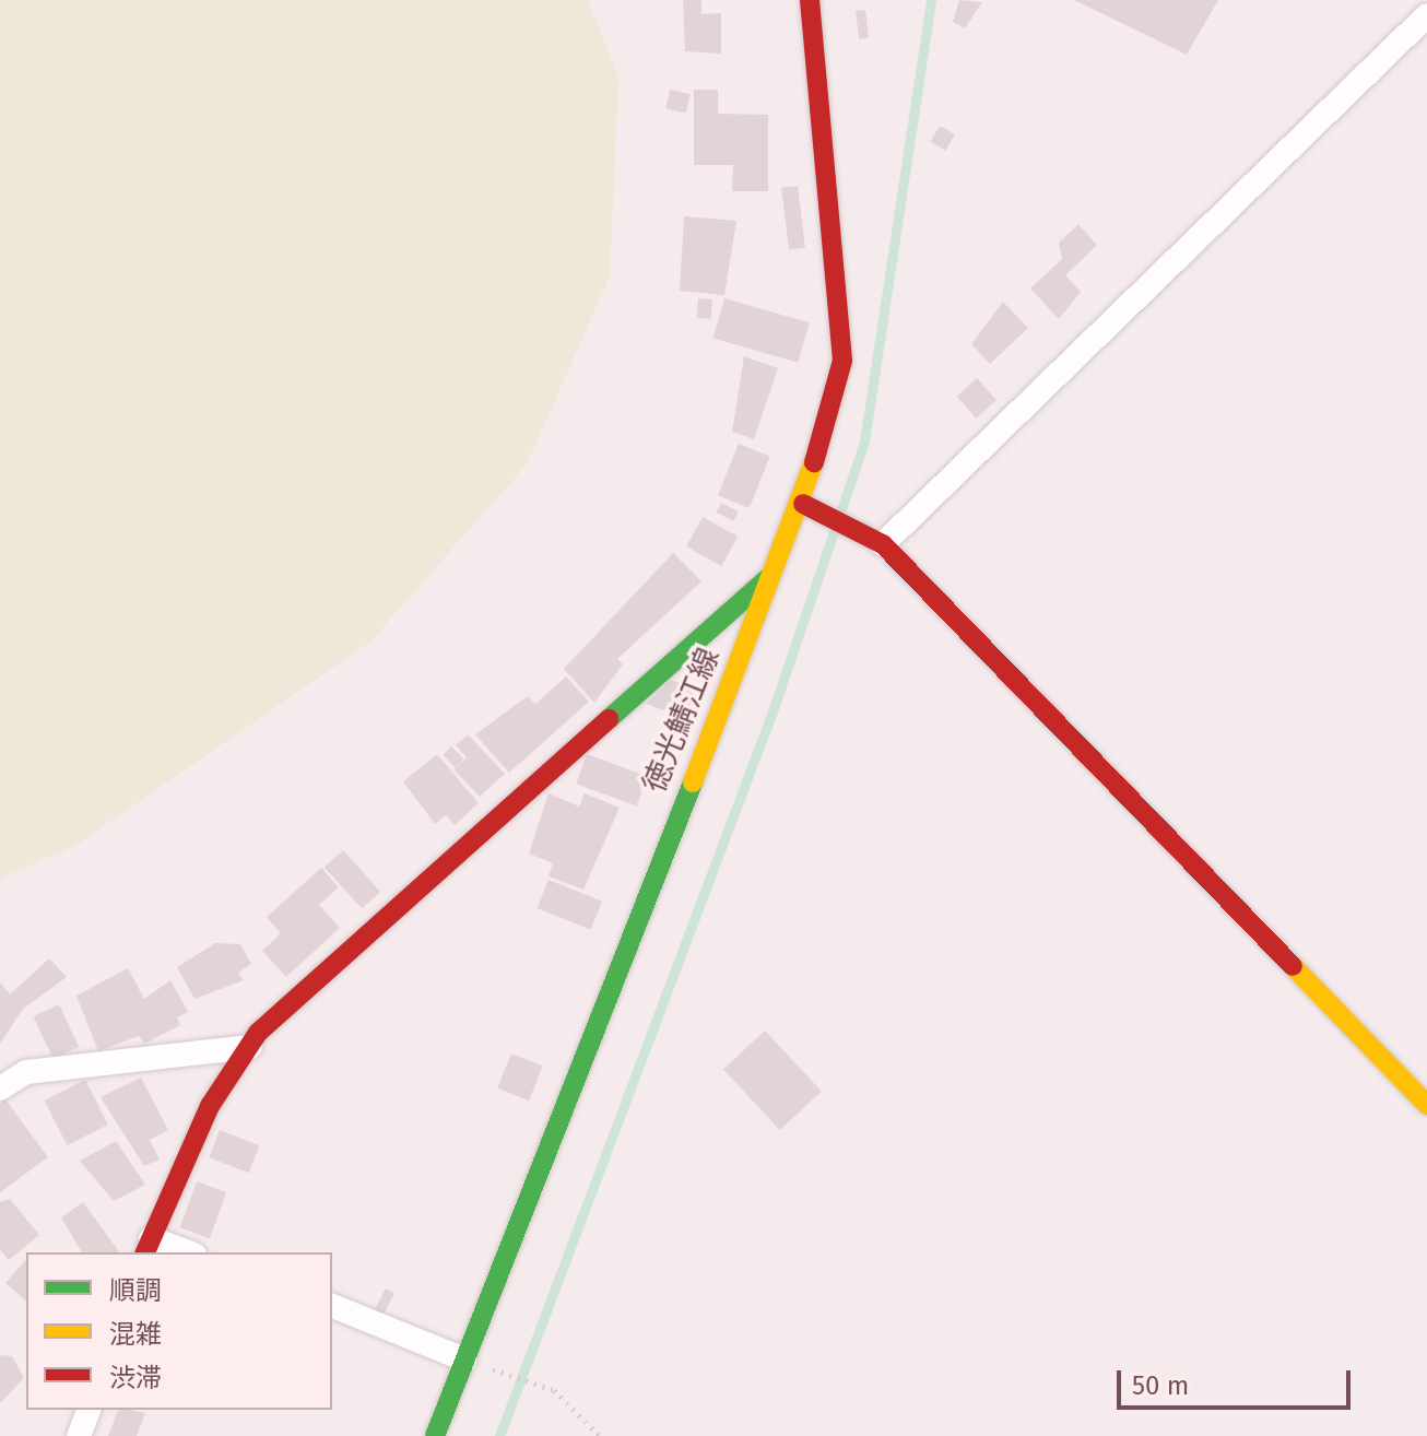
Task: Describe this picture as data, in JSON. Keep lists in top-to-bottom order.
{
  "streets": {
    "street": ["徳光鯖江線"]
  },
  "legend": ["順調", "混雑", "渋滞"],
  "scale_bar": "50 m"
}
